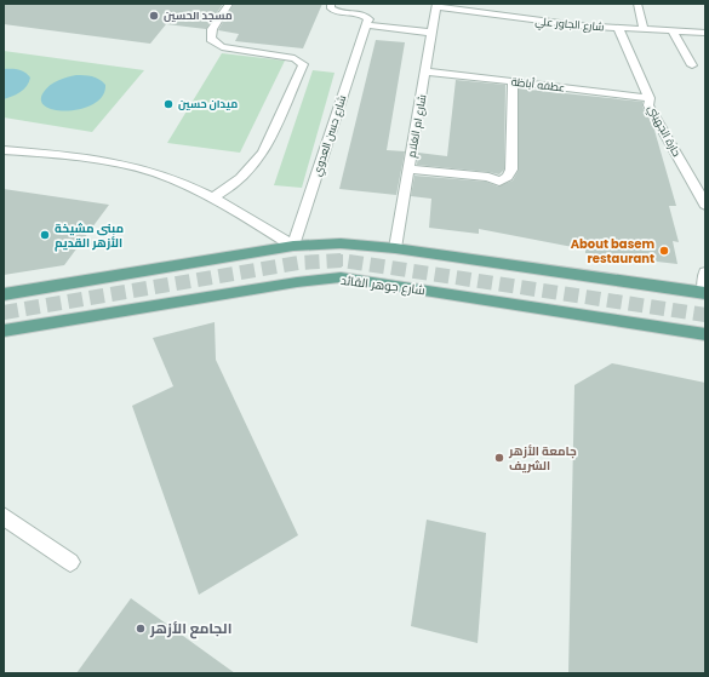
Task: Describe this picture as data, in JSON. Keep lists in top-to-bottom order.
{
  "streets": {
    "main road": ["شارع جوهر القائد"],
    "street": [
      "شارع الجاور علي",
      "عطفه أباظة",
      "شارع ام الغلام",
      "حارة الجهيني",
      "شارع حسن العدوي"
    ]
  },
  "crossings": [
    ["شارع الجاور علي", "شارع ام الغلام"],
    ["شارع الجاور علي", "حارة الجهيني"],
    ["عطفه أباظة", "شارع ام الغلام"],
    ["عطفه أباظة", "حارة الجهيني"]
  ],
  "places": [
    "مسجد الحسين",
    "ميدان حسين",
    "مبنى مشيخة الأزهر القديم",
    "About basem restaurant",
    "جامعة الأزهر الشريف",
    "الجامع الأزهر"
  ]
}
